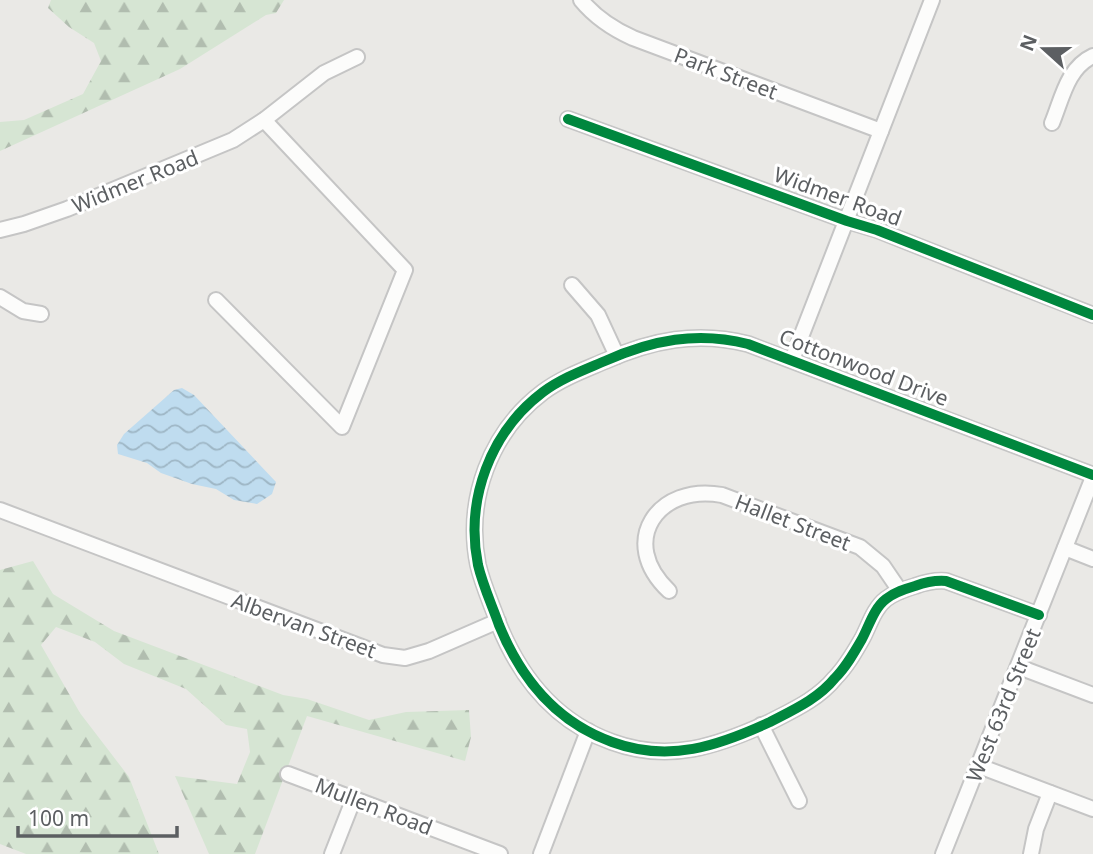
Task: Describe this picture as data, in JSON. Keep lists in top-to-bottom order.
{
  "streets": {
    "street": [
      "Park Street",
      "Widmer Road",
      "Cottonwood Drive",
      "Hallet Street",
      "Albervan Street",
      "West 63rd Street",
      "Mullen Road"
    ]
  },
  "crossings": [
    ["Cottonwood Drive", "Albervan Street"],
    ["Cottonwood Drive", "West 63rd Street"]
  ],
  "scale_bar": "100 m",
  "north": "left"
}
